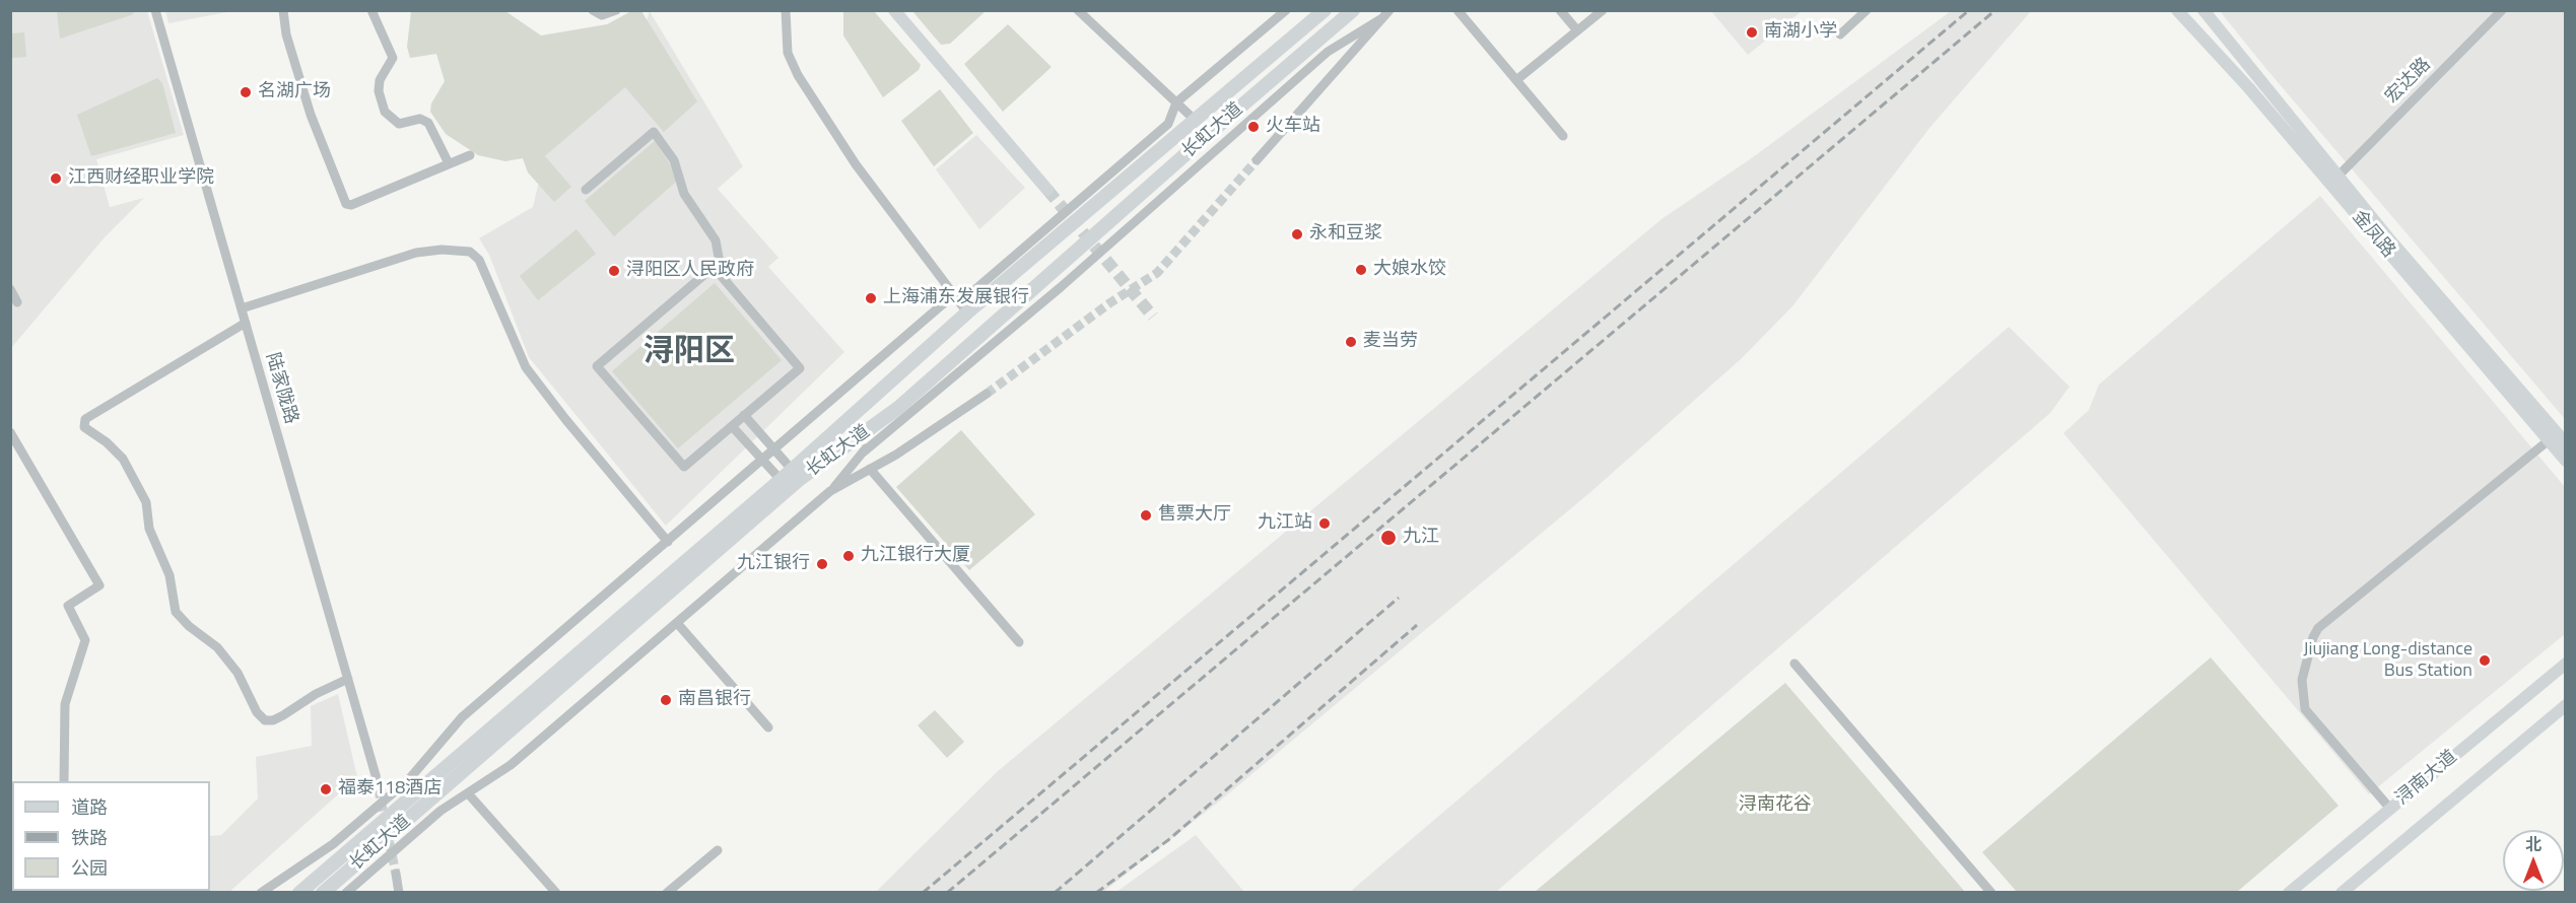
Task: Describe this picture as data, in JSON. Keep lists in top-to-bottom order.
{
  "streets": {
    "highway": ["长虹大道"],
    "main road": ["金凤路", "浔南大道"],
    "street": ["宏达路", "陆家陇路"]
  },
  "crossings": [
    ["宏达路", "金凤路"]
  ],
  "districts": ["浔阳区"],
  "parks": ["浔南花谷"],
  "places": [
    "南湖小学",
    "名湖广场",
    "火车站",
    "江西财经职业学院",
    "永和豆浆",
    "大娘水饺",
    "浔阳区人民政府",
    "上海浦东发展银行",
    "麦当劳",
    "售票大厅",
    "九江站",
    "九江",
    "九江银行大厦",
    "九江银行",
    "Jiujiang Long-distance Bus Station",
    "南昌银行",
    "福泰118酒店"
  ],
  "legend": ["道路", "铁路", "公园"],
  "north": "top"
}
